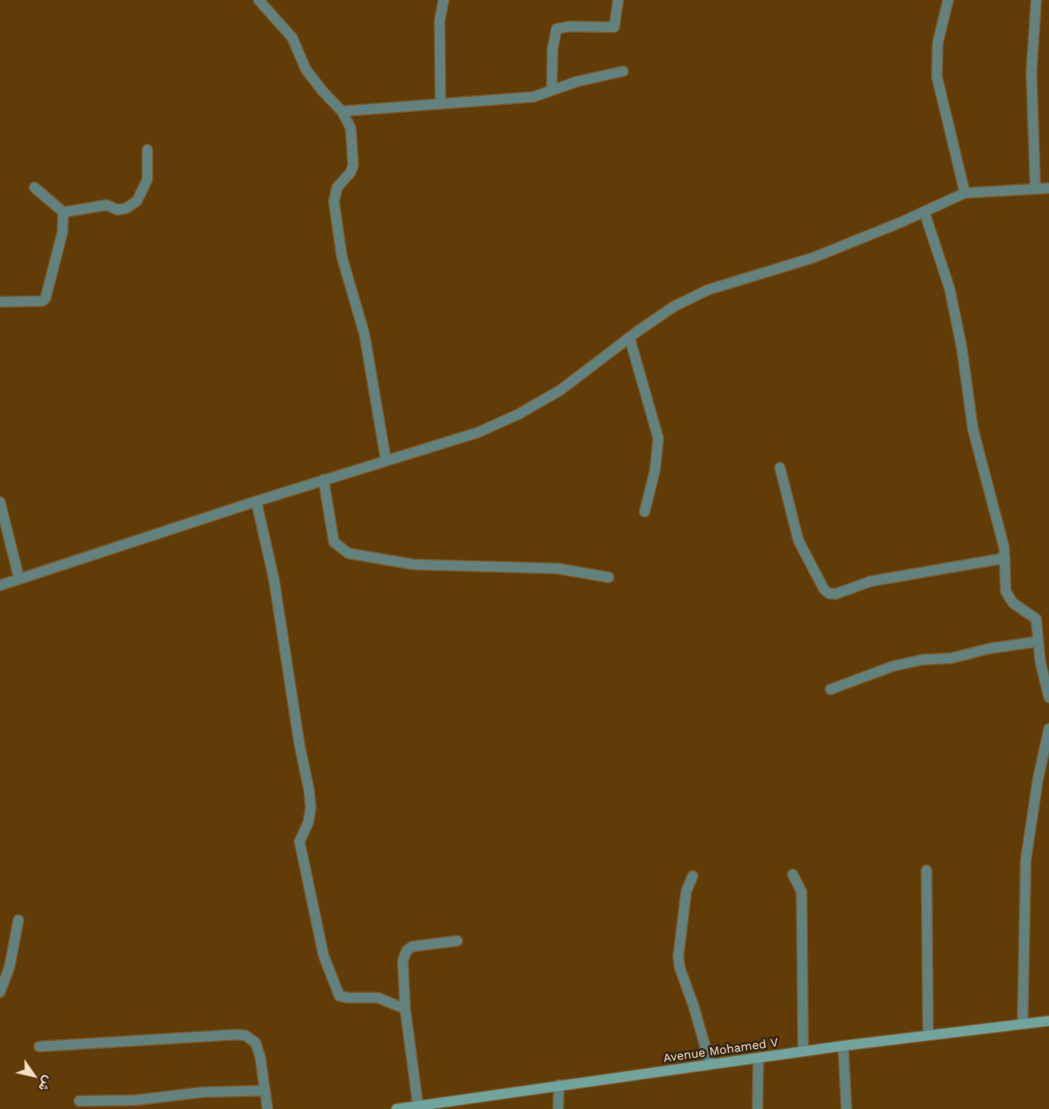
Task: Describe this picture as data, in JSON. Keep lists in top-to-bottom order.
{
  "streets": {
    "main road": ["Avenue Mohamed V"]
  },
  "north": "bottom right"
}
